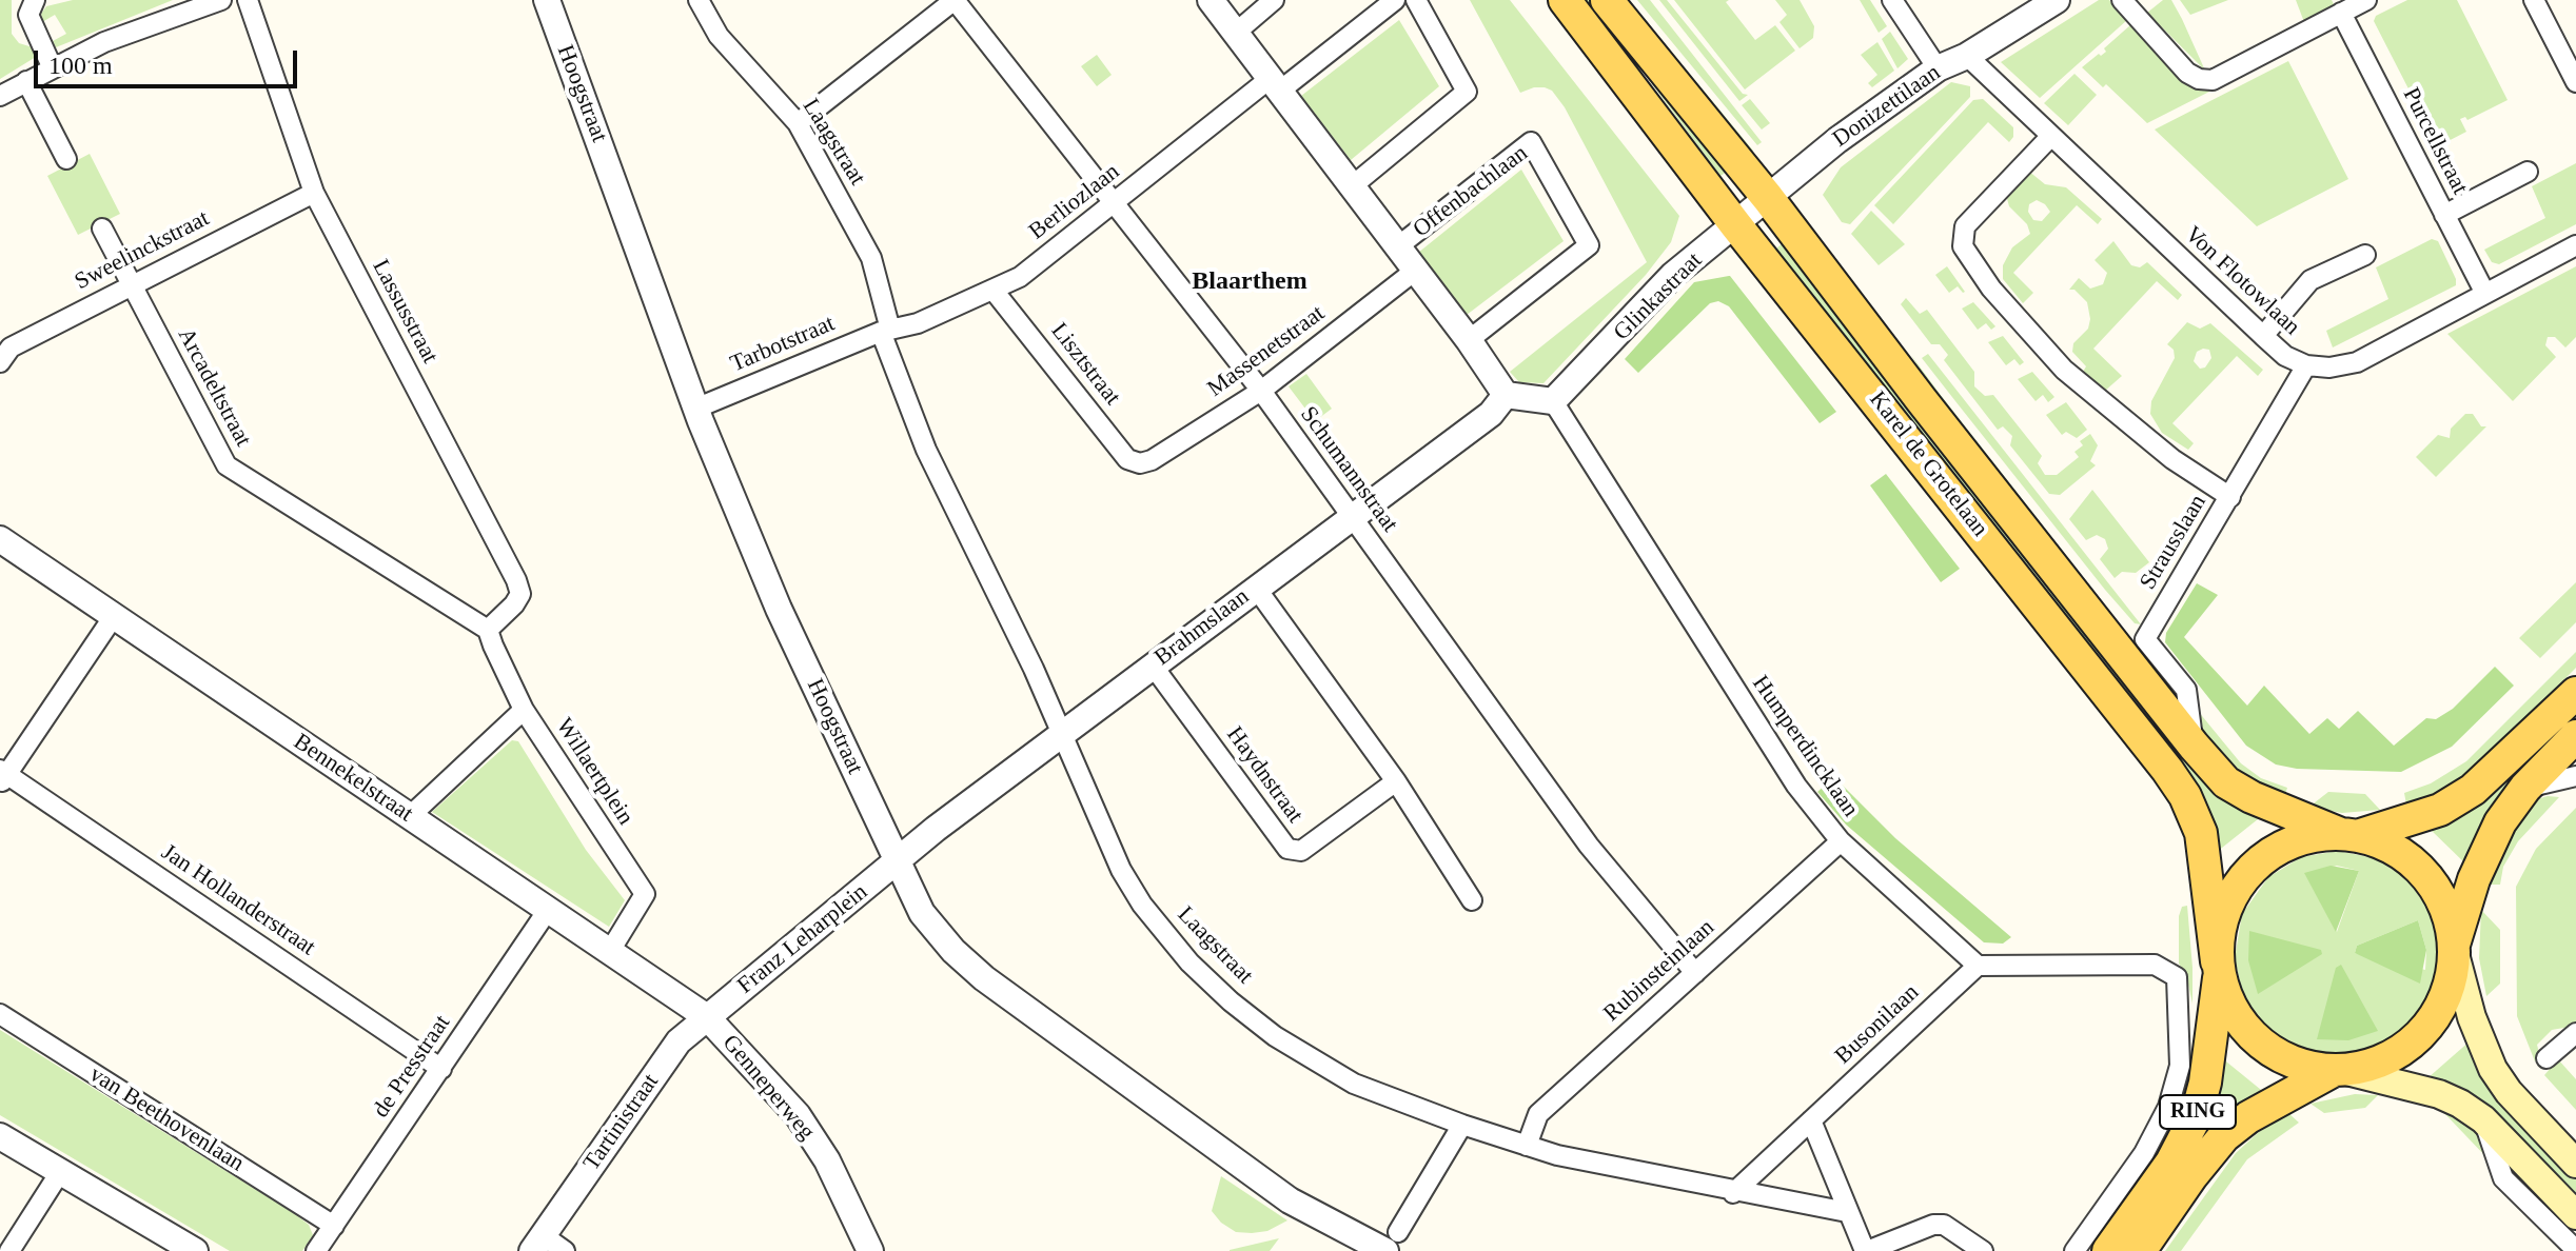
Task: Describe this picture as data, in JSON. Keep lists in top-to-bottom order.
{
  "streets": {
    "main road": ["Karel de Grotelaan", "RING"],
    "street": [
      "Hoogstraat",
      "Donizettilaan",
      "Purcellstraat",
      "Laagstraat",
      "Offenbachlaan",
      "Berliozlaan",
      "Sweelinckstraat",
      "Von Flotowlaan",
      "Glinkastraat",
      "Lassusstraat",
      "Tarbotstraat",
      "Massenetstraat",
      "Lisztstraat",
      "Arcadeltstraat",
      "Schumannstraat",
      "Strausslaan",
      "Brahmslaan",
      "Humperdincklaan",
      "Willaertplein",
      "Haydnstraat",
      "Bennekelstraat",
      "Jan Hollanderstraat",
      "Franz Leharplein",
      "Rubinsteinlaan",
      "Busonilaan",
      "de Presstraat",
      "Genneperweg",
      "van Beethovenlaan",
      "Tartinistraat"
    ]
  },
  "crossings": [
    ["Hoogstraat", "Tarbotstraat"],
    ["Hoogstraat", "Brahmslaan"],
    ["Hoogstraat", "Franz Leharplein"],
    ["Donizettilaan", "Von Flotowlaan"],
    ["Donizettilaan", "Glinkastraat"],
    ["Donizettilaan", "Karel de Grotelaan"],
    ["Purcellstraat", "Von Flotowlaan"],
    ["Laagstraat", "Berliozlaan"],
    ["Laagstraat", "Tarbotstraat"],
    ["Laagstraat", "Brahmslaan"],
    ["Laagstraat", "Rubinsteinlaan"],
    ["Laagstraat", "Busonilaan"],
    ["Offenbachlaan", "Berliozlaan"],
    ["Offenbachlaan", "Massenetstraat"],
    ["Offenbachlaan", "Brahmslaan"],
    ["Berliozlaan", "Tarbotstraat"],
    ["Berliozlaan", "Lisztstraat"],
    ["Berliozlaan", "Schumannstraat"],
    ["Sweelinckstraat", "Lassusstraat"],
    ["Sweelinckstraat", "Arcadeltstraat"],
    ["Von Flotowlaan", "Strausslaan"],
    ["Glinkastraat", "Karel de Grotelaan"],
    ["Glinkastraat", "Humperdincklaan"],
    ["Lassusstraat", "Arcadeltstraat"],
    ["Massenetstraat", "Lisztstraat"],
    ["Massenetstraat", "Schumannstraat"],
    ["Karel de Grotelaan", "Strausslaan"],
    ["Karel de Grotelaan", "RING"],
    ["Schumannstraat", "Brahmslaan"],
    ["Schumannstraat", "Rubinsteinlaan"],
    ["Brahmslaan", "Haydnstraat"],
    ["Brahmslaan", "Franz Leharplein"],
    ["Humperdincklaan", "Rubinsteinlaan"],
    ["Humperdincklaan", "Busonilaan"],
    ["Willaertplein", "Bennekelstraat"],
    ["Bennekelstraat", "Franz Leharplein"],
    ["Bennekelstraat", "de Presstraat"],
    ["Bennekelstraat", "Genneperweg"],
    ["Bennekelstraat", "Tartinistraat"],
    ["Jan Hollanderstraat", "de Presstraat"],
    ["Franz Leharplein", "Genneperweg"],
    ["Franz Leharplein", "Tartinistraat"],
    ["de Presstraat", "van Beethovenlaan"],
    ["Genneperweg", "Tartinistraat"]
  ],
  "districts": ["Blaarthem"],
  "scale_bar": "100 m"
}
